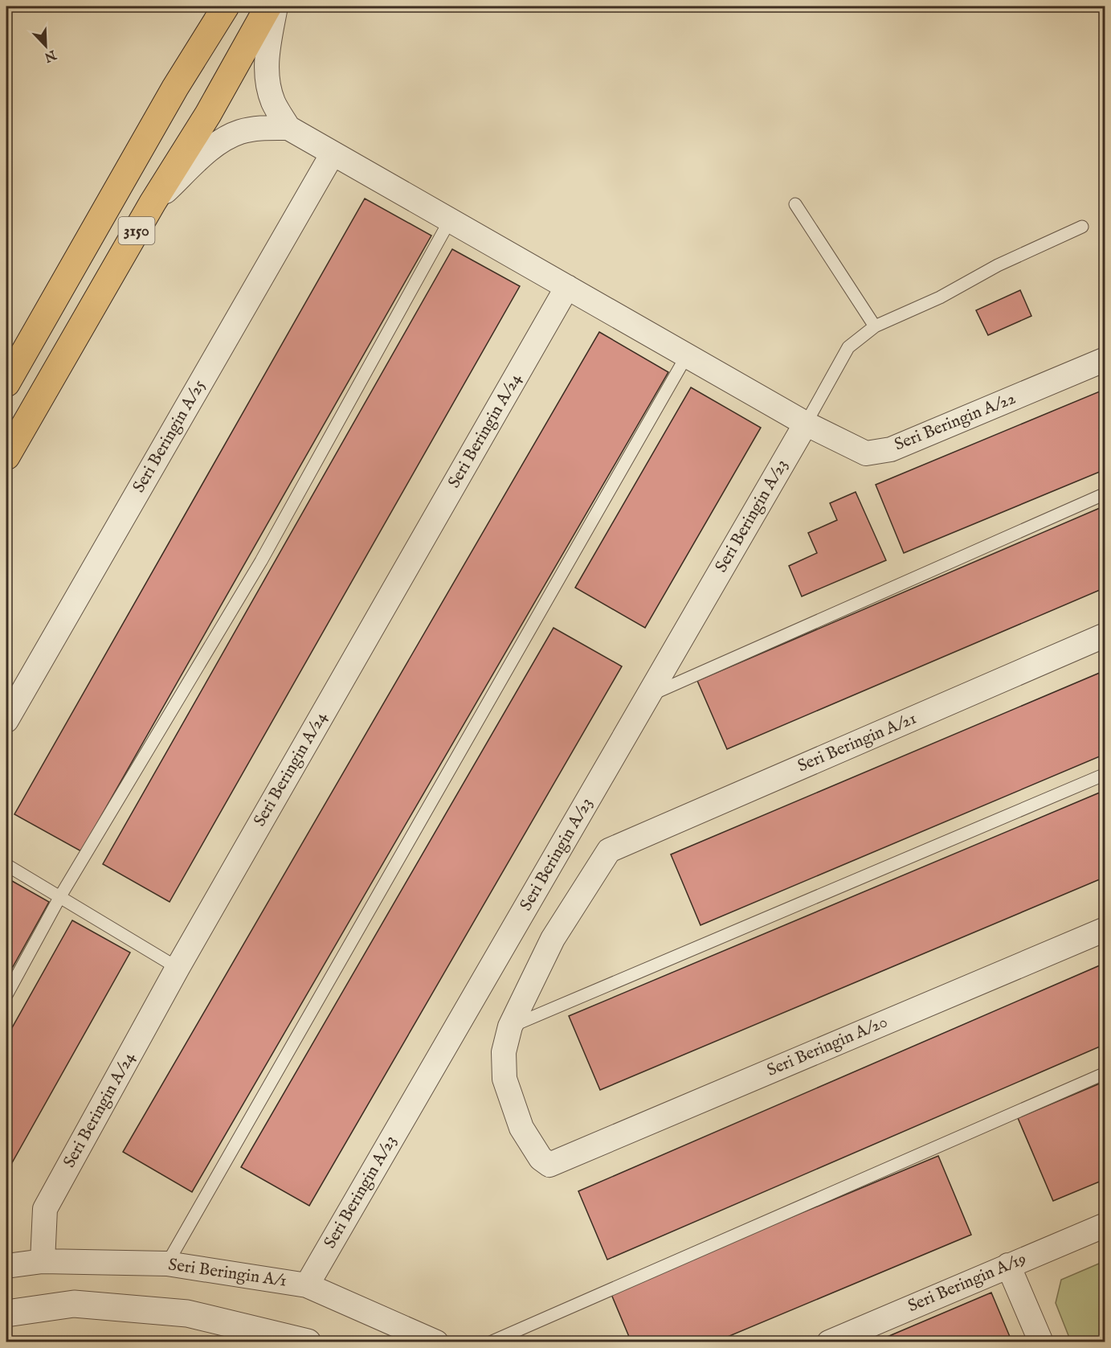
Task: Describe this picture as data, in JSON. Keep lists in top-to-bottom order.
{
  "streets": {
    "main road": ["3150"],
    "street": [
      "Seri Beringin A/22",
      "Seri Beringin A/24",
      "Seri Beringin A/25",
      "Seri Beringin A/23",
      "Seri Beringin A/21",
      "Seri Beringin A/20",
      "Seri Beringin A/1",
      "Seri Beringin A/19"
    ]
  },
  "crossings": [
    ["Seri Beringin A/22", "Seri Beringin A/24"],
    ["Seri Beringin A/22", "Seri Beringin A/25"],
    ["Seri Beringin A/22", "Seri Beringin A/23"],
    ["Seri Beringin A/24", "Seri Beringin A/1"],
    ["Seri Beringin A/23", "Seri Beringin A/1"],
    ["Seri Beringin A/21", "Seri Beringin A/20"]
  ],
  "north": "bottom right"
}
